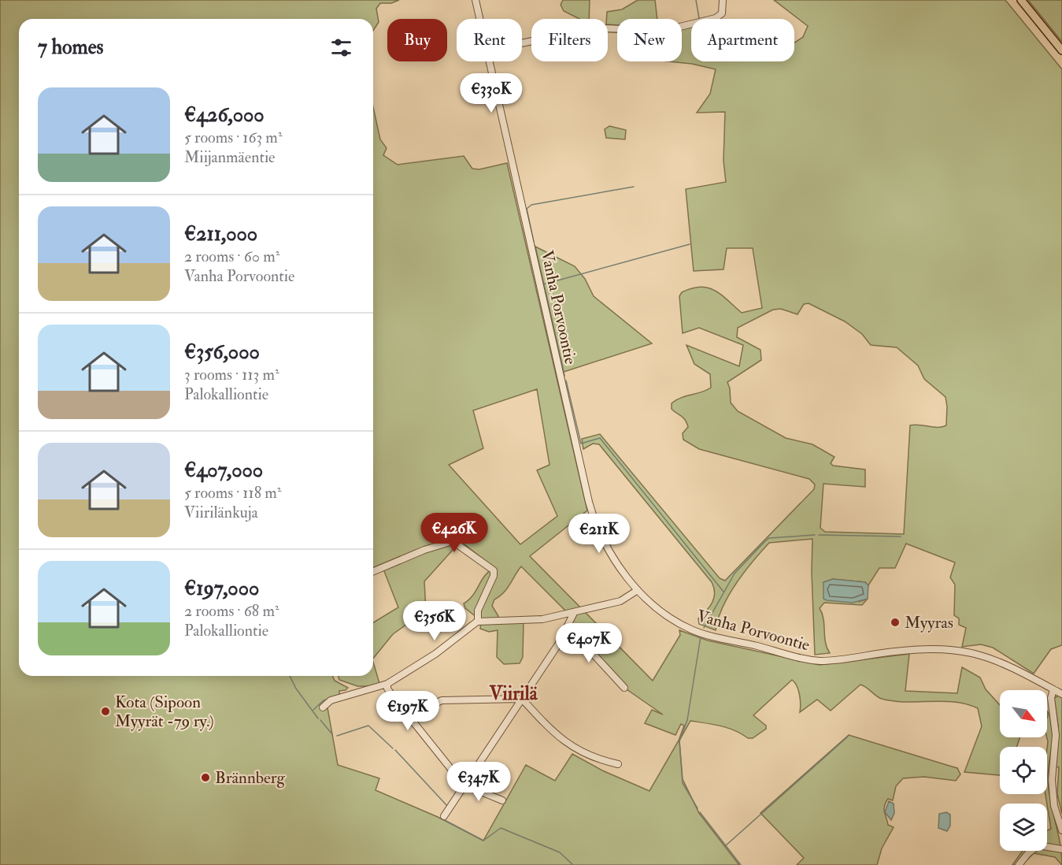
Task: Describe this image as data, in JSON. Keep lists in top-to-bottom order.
{
  "streets": {
    "street": ["Vanha Porvoontie"]
  },
  "districts": ["Viirilä"],
  "places": ["Myyras", "Kota (Sipoon Myyrät -79 ry.)", "Brännberg"],
  "north": "bottom right",
  "page": {
    "chip": [
      "Buy",
      "Rent",
      "Filters",
      "New",
      "Apartment"
    ],
    "heading": "7 homes",
    "price": [
      "€330K",
      "€426K",
      "€211K",
      "€356K",
      "€407K",
      "€197K",
      "€347K"
    ],
    "list": [
      {
        "name": "€426,000",
        "note": "5 rooms · 163 m² · Miijanmäentie"
      },
      {
        "name": "€211,000",
        "note": "2 rooms · 60 m² · Vanha Porvoontie"
      },
      {
        "name": "€356,000",
        "note": "3 rooms · 113 m² · Palokalliontie"
      },
      {
        "name": "€407,000",
        "note": "5 rooms · 118 m² · Viirilänkuja"
      },
      {
        "name": "€197,000",
        "note": "2 rooms · 68 m² · Palokalliontie"
      }
    ]
  }
}
